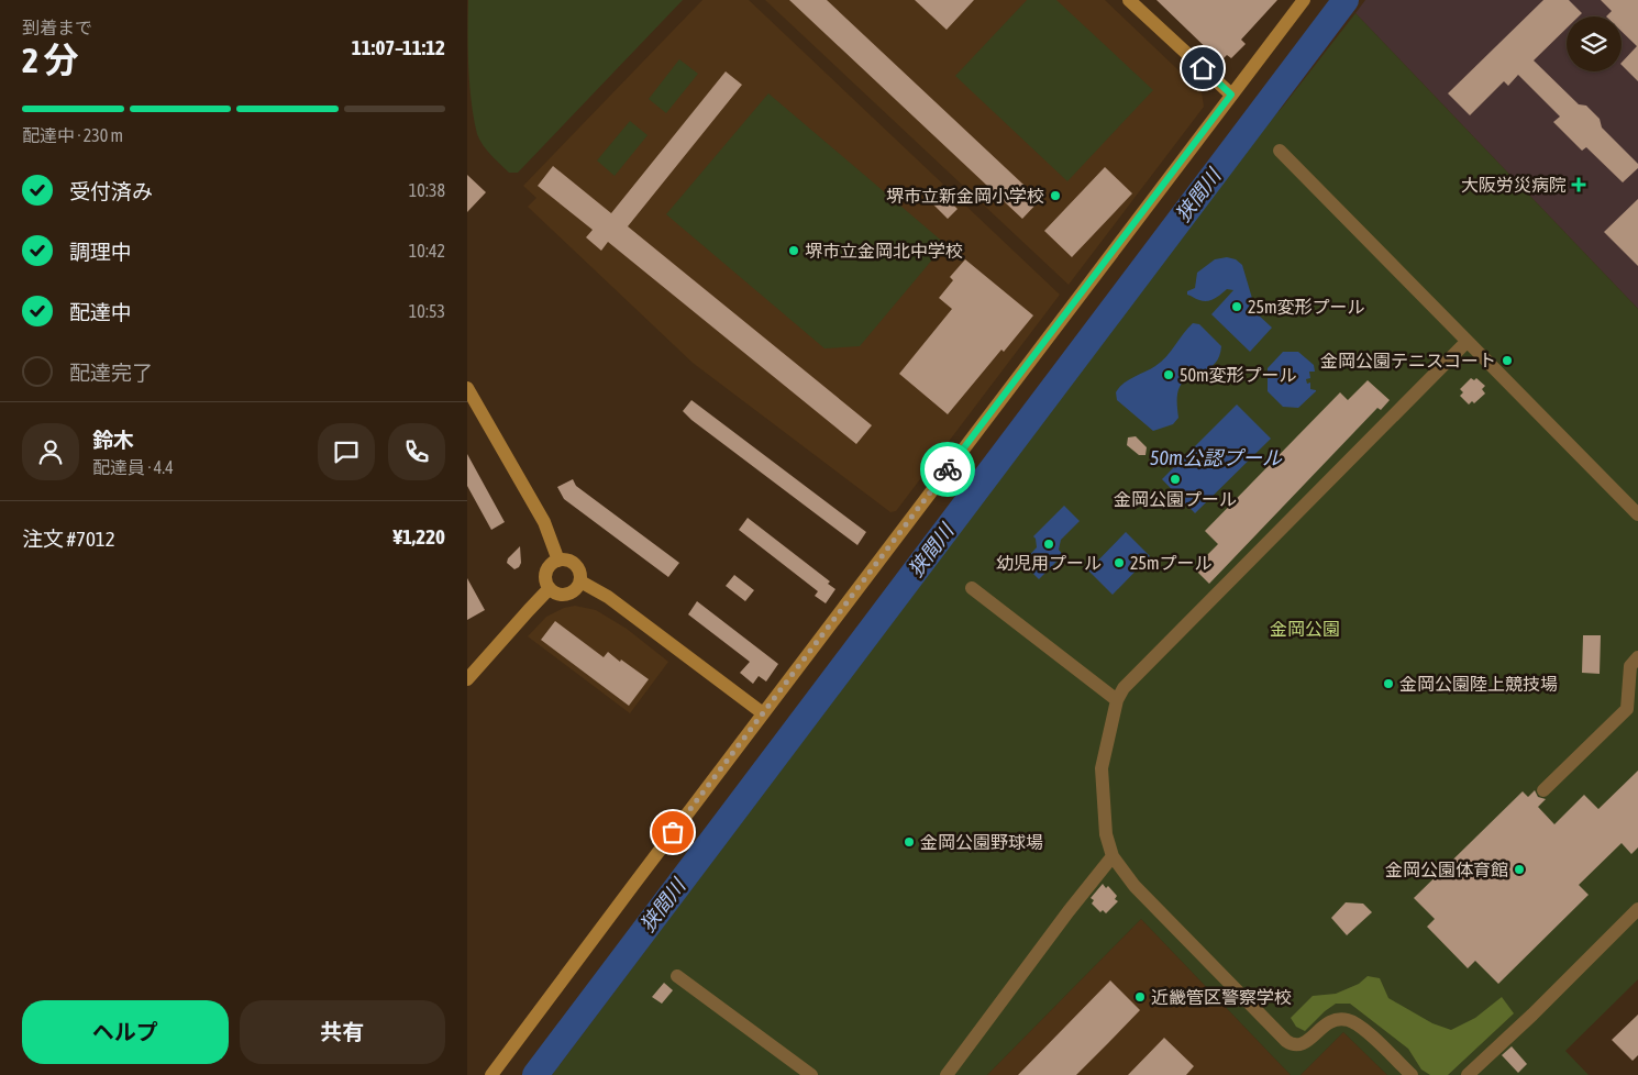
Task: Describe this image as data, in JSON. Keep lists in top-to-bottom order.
{
  "water": ["狭間川", "50m公認プール"],
  "parks": ["金岡公園"],
  "places": {
    "health": ["大阪労災病院"],
    "other": [
      "堺市立新金岡小学校",
      "堺市立金岡北中学校",
      "25m変形プール",
      "金岡公園テニスコート",
      "50m変形プール",
      "金岡公園プール",
      "幼児用プール",
      "25mプール",
      "金岡公園陸上競技場",
      "金岡公園野球場",
      "金岡公園体育館",
      "近畿管区警察学校"
    ]
  },
  "page": {
    "heading": ["2 分", "到着まで", "11:07–11:12"],
    "panel": [
      "鈴木",
      "配達員 · 4.4",
      "注文 #7012",
      "¥1,220"
    ],
    "bar": "配達中 · 230 m",
    "list": [
      ["受付済み", "10:38"],
      ["調理中", "10:42"],
      ["配達中", "10:53"],
      "配達完了"
    ],
    "buttons": ["ヘルプ", "共有"]
  }
}
